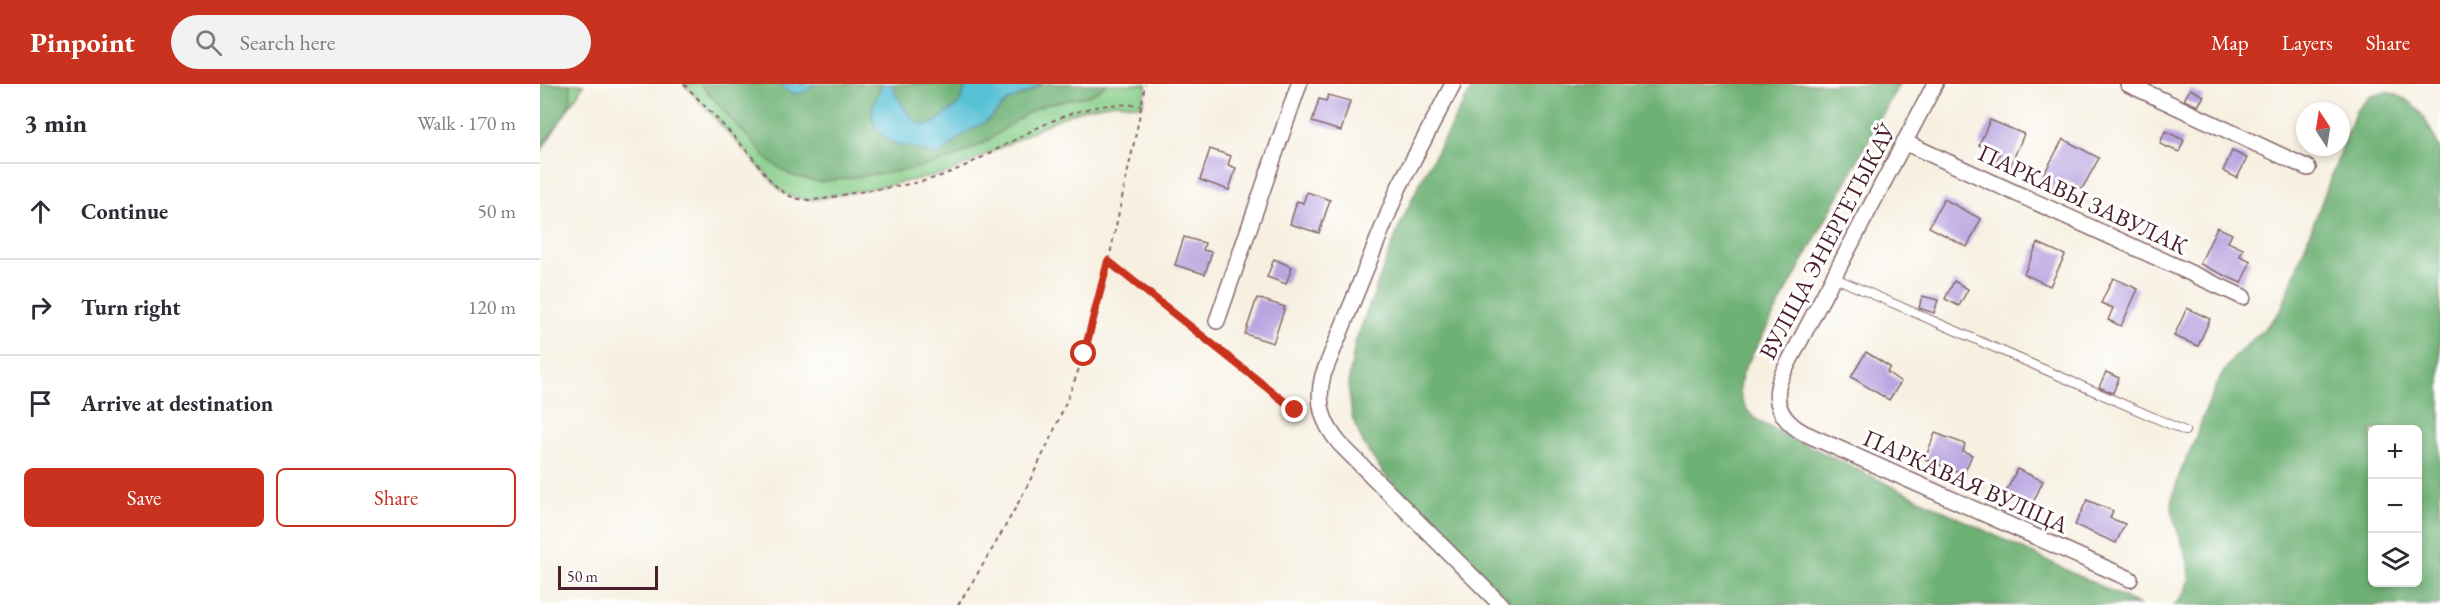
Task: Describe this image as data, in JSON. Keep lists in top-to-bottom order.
{
  "streets": {
    "street": ["ПАРКАВЫ ЗАВУЛАК", "ВУЛІЦА ЭНЕРГЕТЫКАЎ", "ПАРКАВАЯ ВУЛІЦА"]
  },
  "crossings": [
    ["ПАРКАВЫ ЗАВУЛАК", "ВУЛІЦА ЭНЕРГЕТЫКАЎ"],
    ["ВУЛІЦА ЭНЕРГЕТЫКАЎ", "ПАРКАВАЯ ВУЛІЦА"]
  ],
  "scale_bar": "50 m",
  "north": "top",
  "page": {
    "header": "Pinpoint",
    "search": "Search here",
    "nav": ["Map", "Layers", "Share"],
    "heading": ["3 min", "Walk · 170 m"],
    "list": [
      ["Continue", "50 m"],
      ["Turn right", "120 m"],
      "Arrive at destination"
    ],
    "map_buttons": ["+", "−"],
    "buttons": ["Save", "Share"],
    "scale": "50 m"
  }
}
